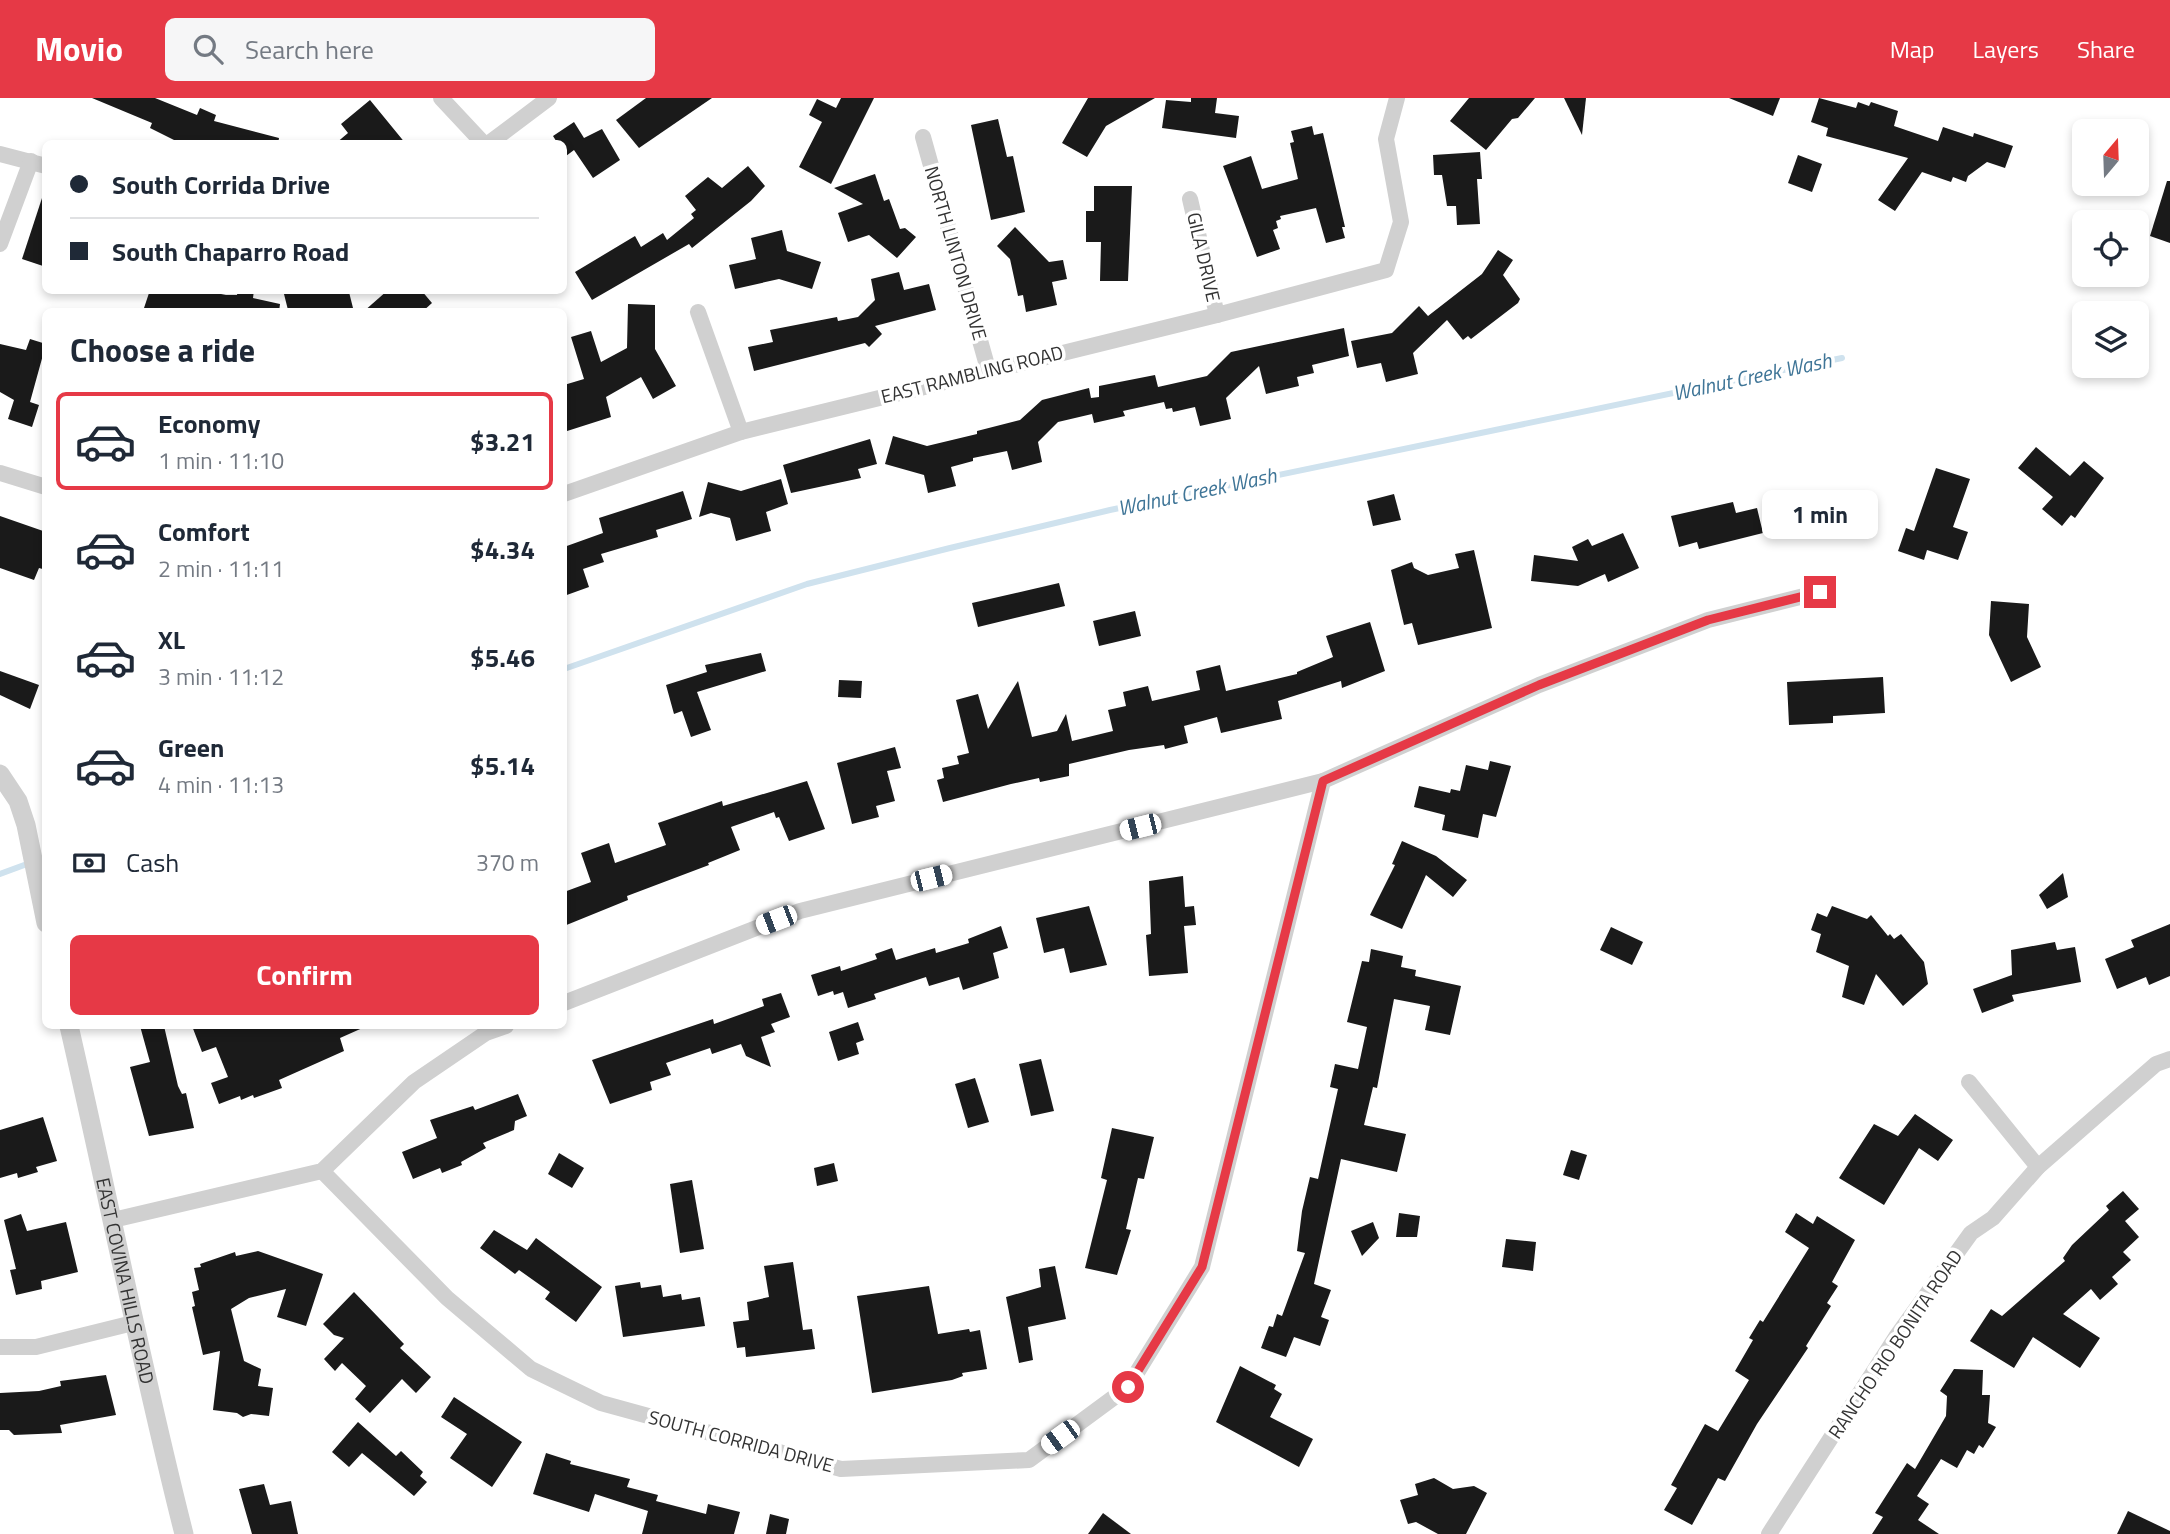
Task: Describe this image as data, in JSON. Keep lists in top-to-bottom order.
{
  "streets": {
    "street": [
      "NORTH LINTON DRIVE",
      "GILA DRIVE",
      "EAST RAMBLING ROAD",
      "EAST COVINA HILLS ROAD",
      "RANCHO RIO BONITA ROAD",
      "SOUTH CORRIDA DRIVE"
    ]
  },
  "crossings": [
    ["NORTH LINTON DRIVE", "EAST RAMBLING ROAD"],
    ["GILA DRIVE", "EAST RAMBLING ROAD"]
  ],
  "water": ["Walnut Creek Wash"],
  "north": "top",
  "page": {
    "header": "Movio",
    "search": "Search here",
    "nav": ["Map", "Layers", "Share"],
    "banner": ["South Corrida Drive", "South Chaparro Road"],
    "heading": "Choose a ride",
    "list": [
      {
        "name": "Economy",
        "note": "1 min · 11:10",
        "value": "$3.21"
      },
      {
        "name": "Comfort",
        "note": "2 min · 11:11",
        "value": "$4.34"
      },
      {
        "name": "XL",
        "note": "3 min · 11:12",
        "value": "$5.46"
      },
      {
        "name": "Green",
        "note": "4 min · 11:13",
        "value": "$5.14"
      }
    ],
    "bubble": "1 min",
    "pay": ["Cash", "370 m"],
    "buttons": "Confirm"
  }
}
